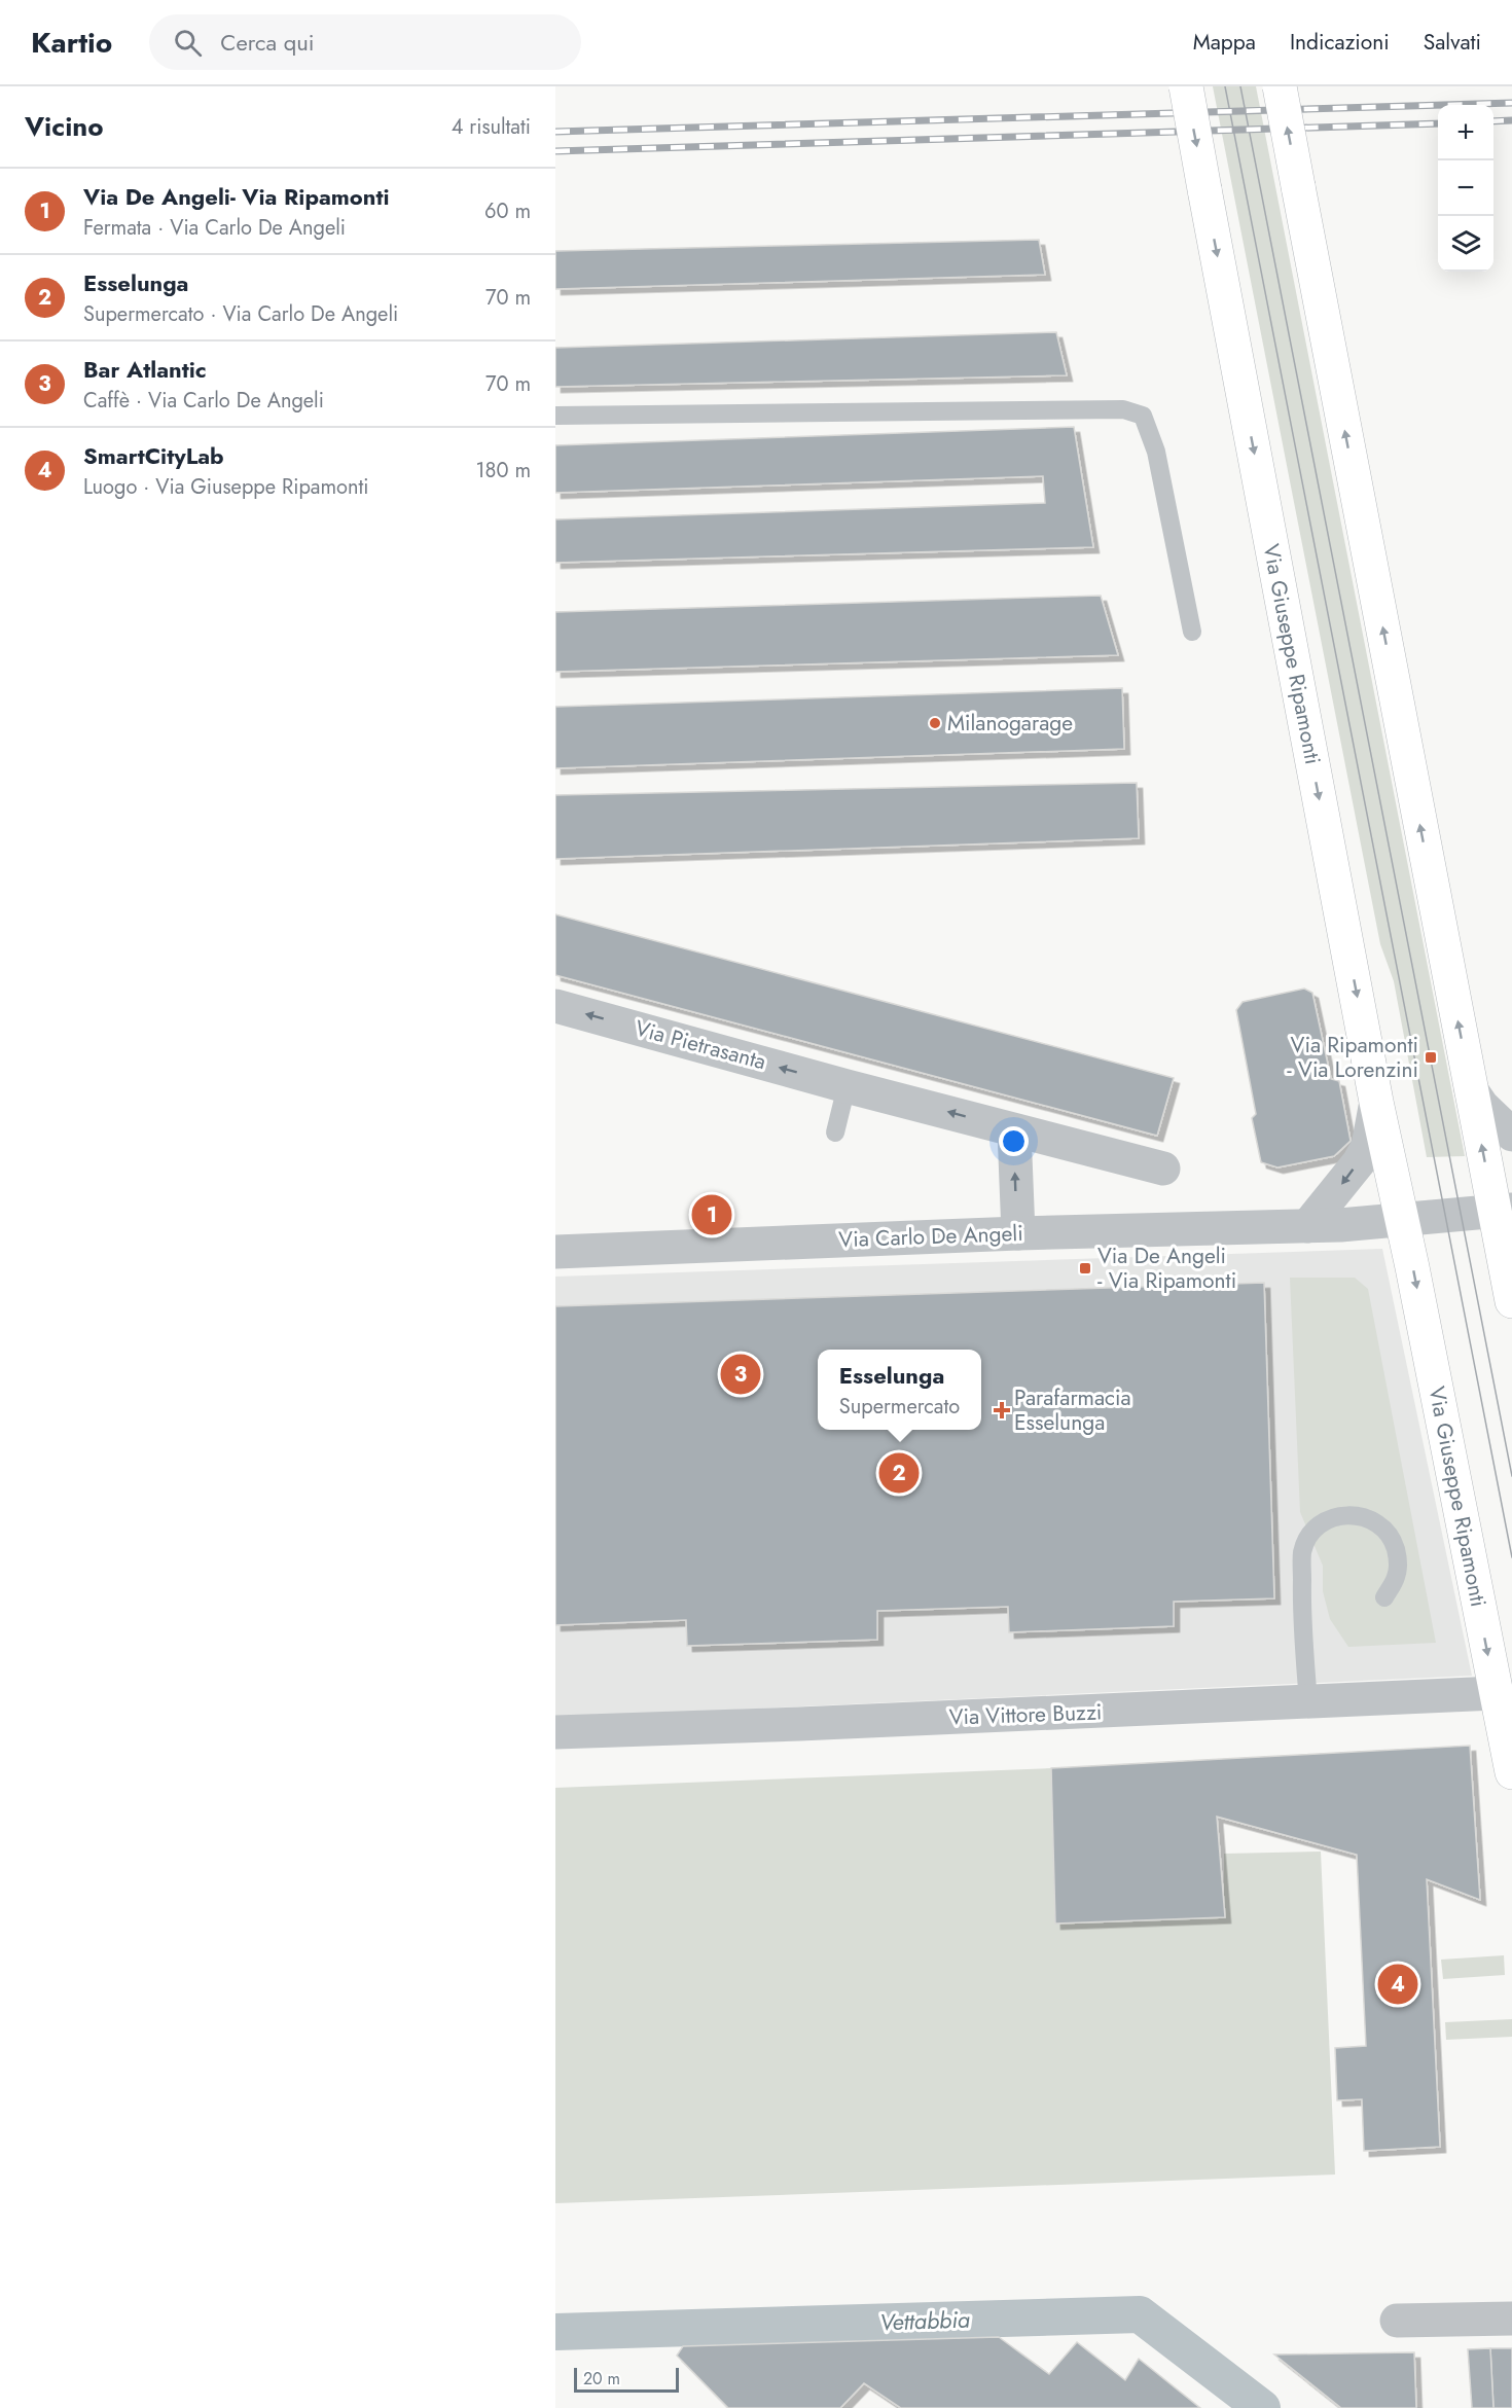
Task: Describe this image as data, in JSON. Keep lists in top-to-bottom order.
{
  "streets": {
    "street": [
      "Via Giuseppe Ripamonti",
      "Via Pietrasanta",
      "Via Carlo De Angeli",
      "Via Vittore Buzzi"
    ]
  },
  "crossings": [
    ["Via Giuseppe Ripamonti", "Via Carlo De Angeli"],
    ["Via Giuseppe Ripamonti", "Via Vittore Buzzi"]
  ],
  "one_way": ["Via Pietrasanta"],
  "water": ["Vettabbia"],
  "places": {
    "other": ["Milanogarage"],
    "transit": ["Via Ripamonti - Via Lorenzini", "Via De Angeli - Via Ripamonti"],
    "health": ["Parafarmacia Esselunga"]
  },
  "scale_bar": "20 m",
  "page": {
    "header": "Kartio",
    "search": "Cerca qui",
    "nav": ["Mappa", "Indicazioni", "Salvati"],
    "heading": ["Vicino", "4 risultati"],
    "map_buttons": ["+", "−"],
    "list": [
      {
        "mark": "1",
        "name": "Via De Angeli- Via Ripamonti",
        "note": "Fermata · Via Carlo De Angeli",
        "value": "60 m"
      },
      {
        "mark": "2",
        "name": "Esselunga",
        "note": "Supermercato · Via Carlo De Angeli",
        "value": "70 m"
      },
      {
        "mark": "3",
        "name": "Bar Atlantic",
        "note": "Caffè · Via Carlo De Angeli",
        "value": "70 m"
      },
      {
        "mark": "4",
        "name": "SmartCityLab",
        "note": "Luogo · Via Giuseppe Ripamonti",
        "value": "180 m"
      }
    ],
    "pins": [
      "1",
      "3",
      "2",
      "4"
    ],
    "popup": ["Esselunga", "Supermercato"],
    "scale": "20 m"
  }
}
